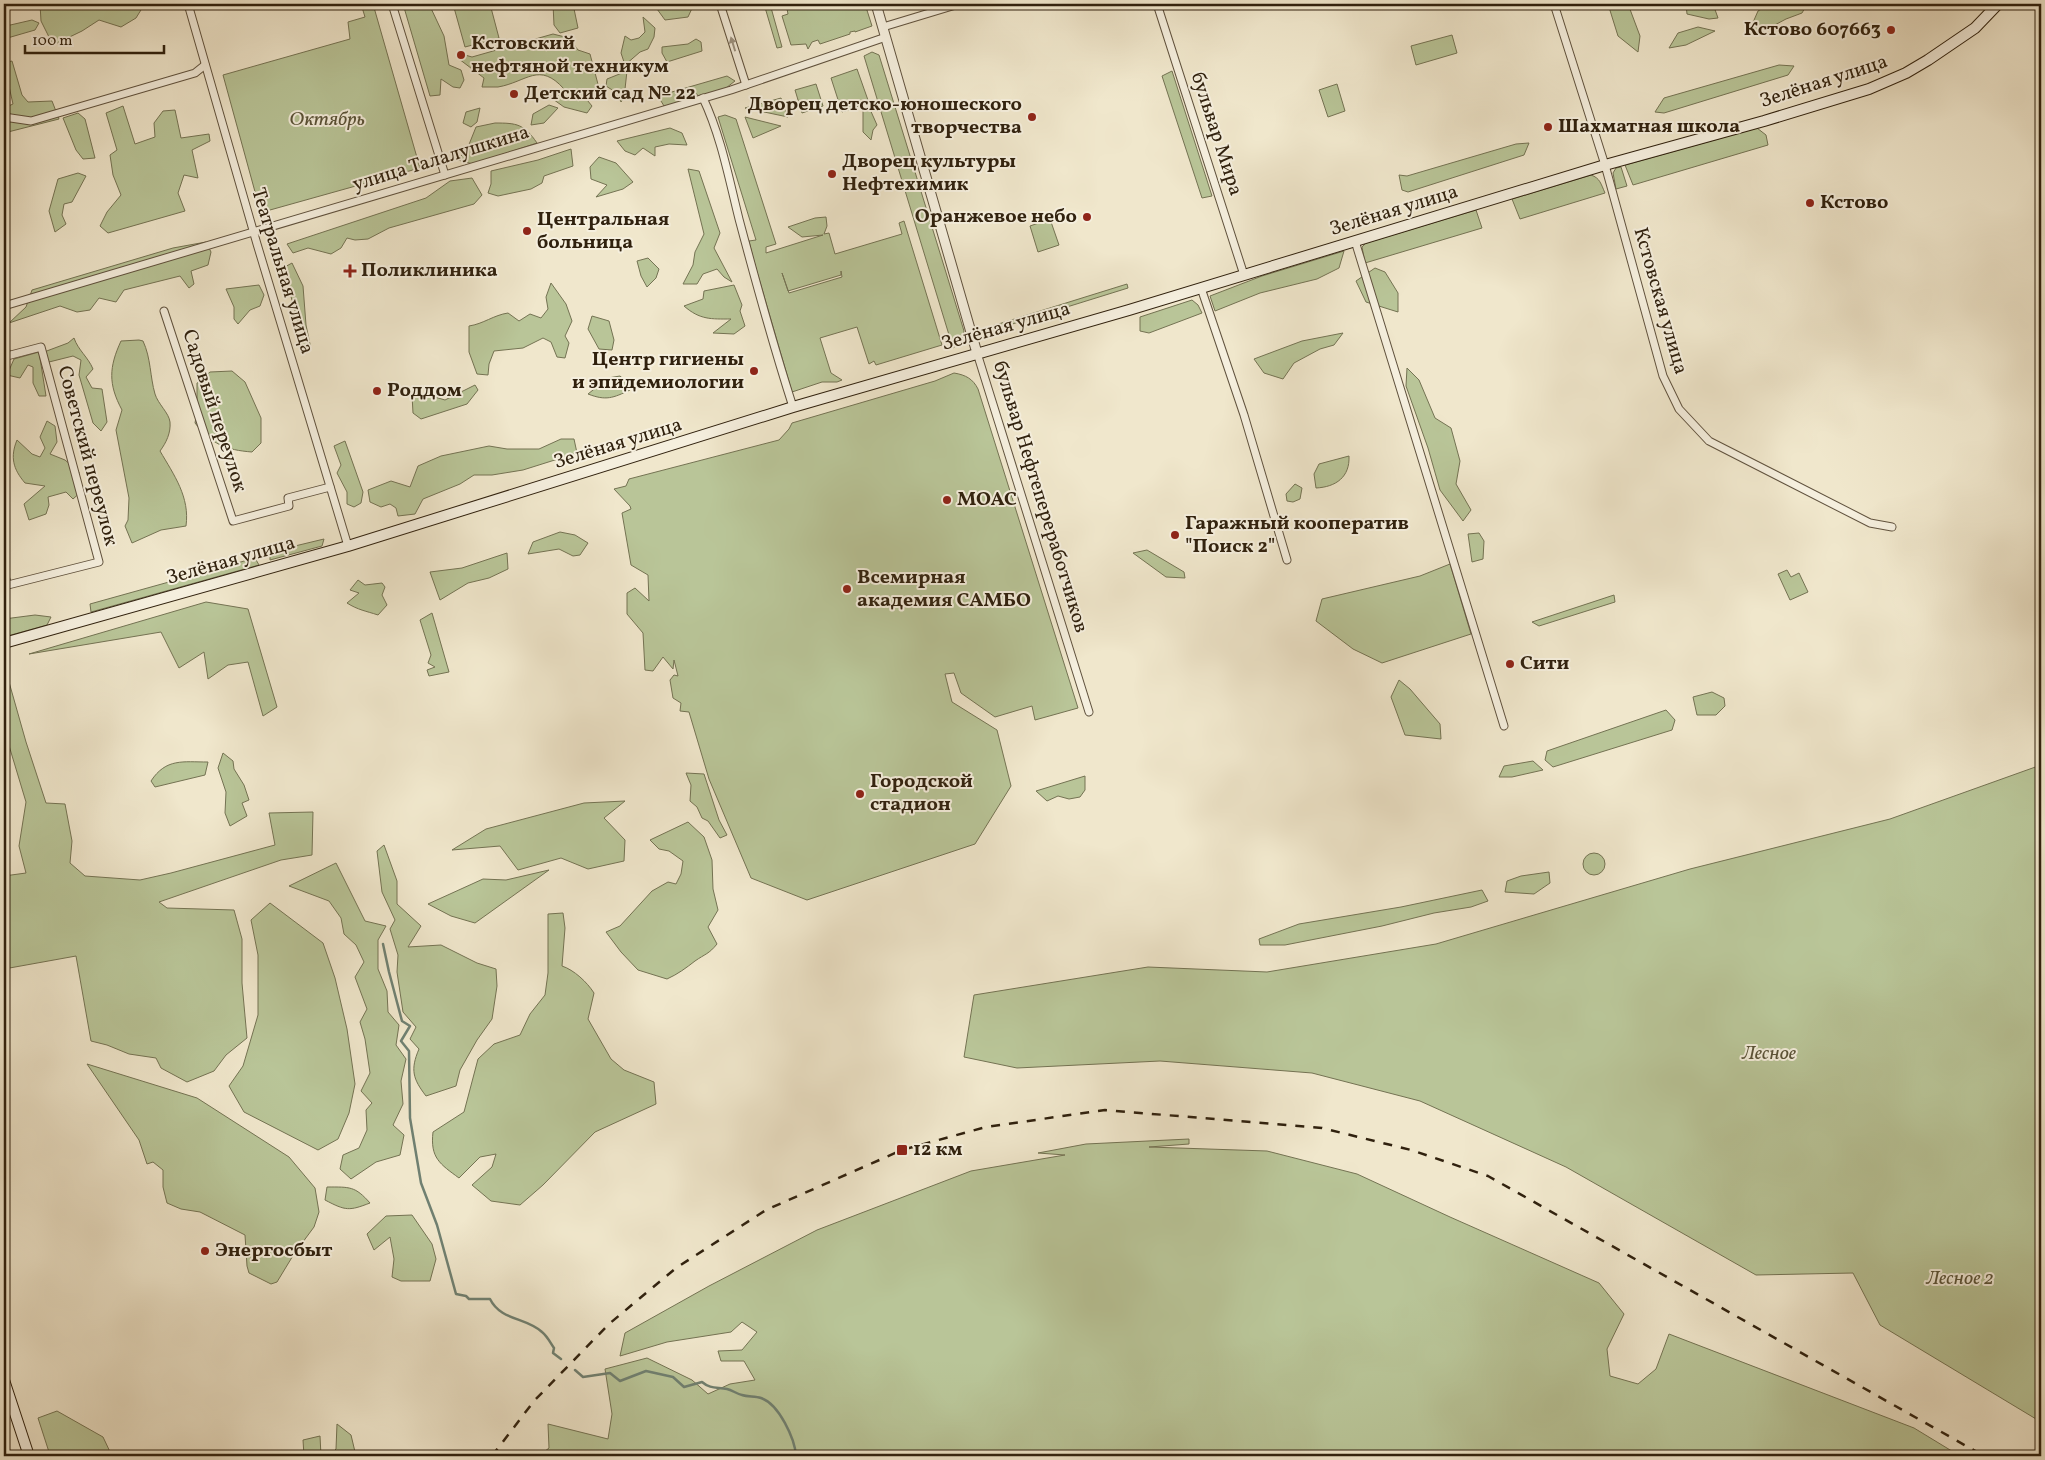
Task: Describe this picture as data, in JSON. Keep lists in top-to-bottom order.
{
  "streets": {
    "main road": ["Зелёная улица"],
    "street": [
      "бульвар Мира",
      "улица Талалушкина",
      "Театральная улица",
      "Кстовская улица",
      "Садовый переулок",
      "Советский переулок",
      "бульвар Нефтепереработчиков"
    ]
  },
  "crossings": [
    ["Зелёная улица", "бульвар Мира"],
    ["Зелёная улица", "Театральная улица"],
    ["Зелёная улица", "Кстовская улица"],
    ["Зелёная улица", "бульвар Нефтепереработчиков"],
    ["улица Талалушкина", "Театральная улица"],
    ["улица Талалушкина", "бульвар Нефтепереработчиков"],
    ["Театральная улица", "Садовый переулок"]
  ],
  "parks": ["Октябрь", "Лесное", "Лесное 2"],
  "places": {
    "other": [
      "Кстово 607663",
      "Кстовский нефтяной техникум",
      "Детский сад № 22",
      "Дворец детско-юношеского творчества",
      "Шахматная школа",
      "Дворец культуры Нефтехимик",
      "Кстово",
      "Оранжевое небо",
      "Центральная больница",
      "Центр гигиены и эпидемиологии",
      "Роддом",
      "МОАС",
      "Гаражный кооператив \"Поиск 2\"",
      "Всемирная академия САМБО",
      "Сити",
      "Городской стадион",
      "Энергосбыт"
    ],
    "health": ["Поликлиника"],
    "transit": ["12 км"]
  },
  "scale_bar": "100 m"
}
